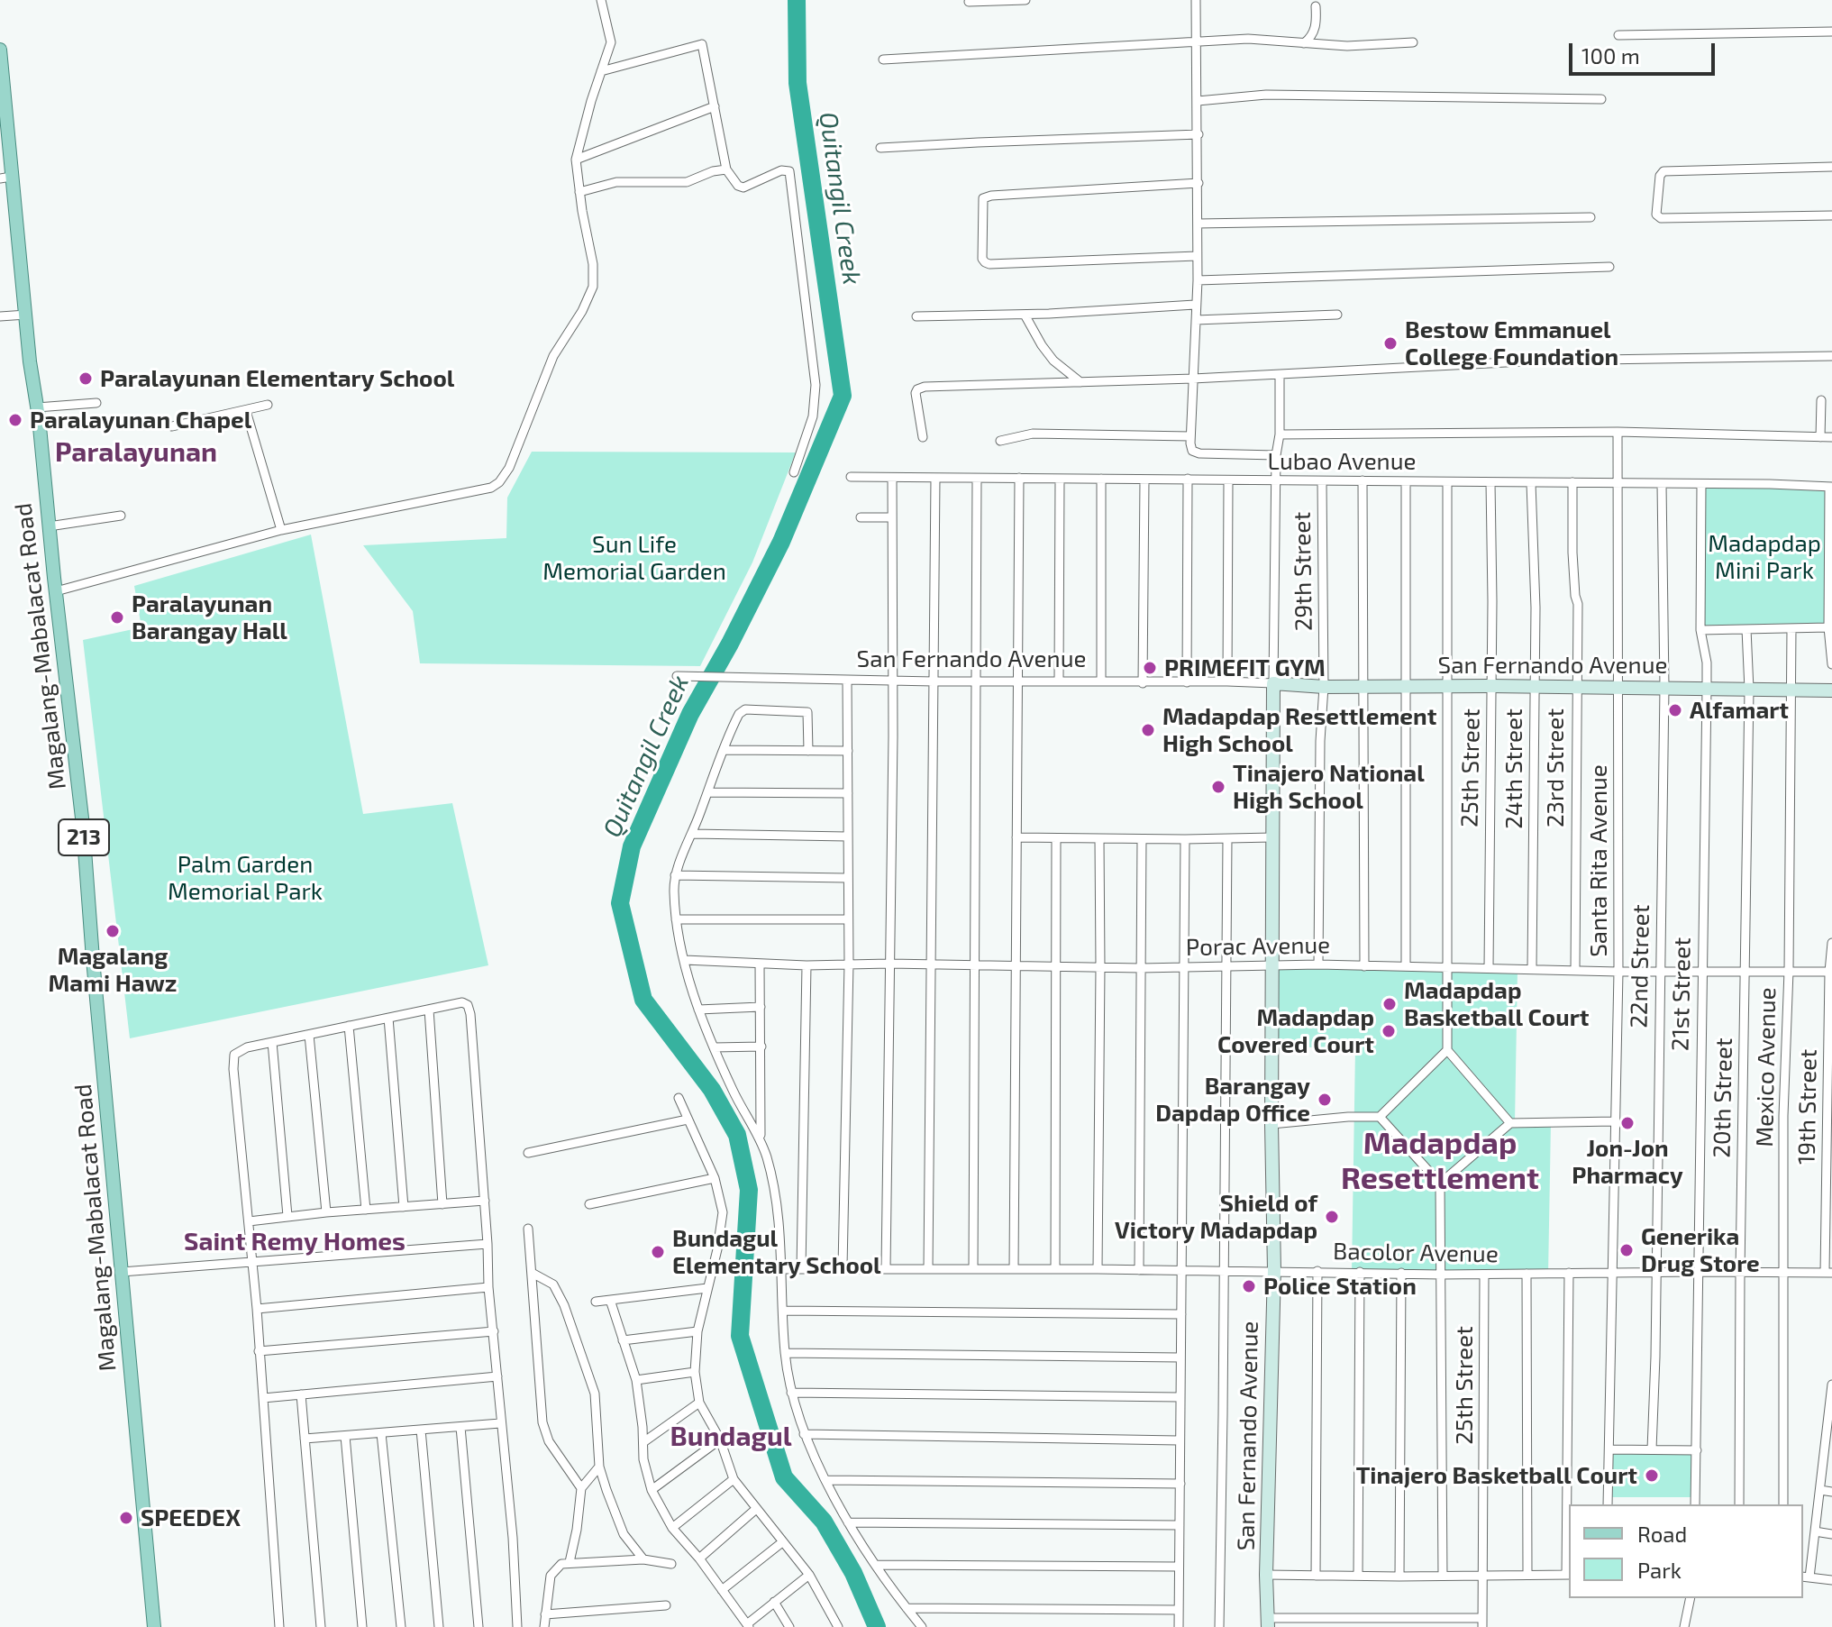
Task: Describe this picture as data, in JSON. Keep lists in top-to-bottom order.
{
  "streets": {
    "main road": ["Magalang-Mabalacat Road", "San Fernando Avenue", "213"],
    "street": [
      "Lubao Avenue",
      "29th Street",
      "25th Street",
      "23rd Street",
      "24th Street",
      "Santa Rita Avenue",
      "Porac Avenue",
      "22nd Street",
      "21st Street",
      "Mexico Avenue",
      "20th Street",
      "19th Street",
      "Bacolor Avenue"
    ]
  },
  "crossings": [
    ["Lubao Avenue", "29th Street"],
    ["Lubao Avenue", "San Fernando Avenue"],
    ["Lubao Avenue", "25th Street"],
    ["Lubao Avenue", "23rd Street"],
    ["Lubao Avenue", "24th Street"],
    ["Lubao Avenue", "Santa Rita Avenue"],
    ["Lubao Avenue", "22nd Street"],
    ["Lubao Avenue", "21st Street"],
    ["29th Street", "San Fernando Avenue"],
    ["29th Street", "Porac Avenue"],
    ["San Fernando Avenue", "25th Street"],
    ["San Fernando Avenue", "23rd Street"],
    ["San Fernando Avenue", "24th Street"],
    ["San Fernando Avenue", "Santa Rita Avenue"],
    ["San Fernando Avenue", "Porac Avenue"],
    ["San Fernando Avenue", "22nd Street"],
    ["San Fernando Avenue", "21st Street"],
    ["San Fernando Avenue", "Mexico Avenue"],
    ["San Fernando Avenue", "20th Street"],
    ["San Fernando Avenue", "Bacolor Avenue"],
    ["25th Street", "Porac Avenue"],
    ["25th Street", "Bacolor Avenue"],
    ["23rd Street", "Porac Avenue"],
    ["24th Street", "Porac Avenue"],
    ["Santa Rita Avenue", "Porac Avenue"],
    ["Santa Rita Avenue", "Bacolor Avenue"],
    ["Porac Avenue", "22nd Street"],
    ["Porac Avenue", "21st Street"],
    ["Porac Avenue", "Mexico Avenue"],
    ["Porac Avenue", "20th Street"],
    ["Porac Avenue", "19th Street"],
    ["22nd Street", "Bacolor Avenue"],
    ["21st Street", "Bacolor Avenue"],
    ["Mexico Avenue", "Bacolor Avenue"],
    ["20th Street", "Bacolor Avenue"],
    ["19th Street", "Bacolor Avenue"]
  ],
  "districts": [
    "Paralayunan",
    "Madapdap Resettlement",
    "Saint Remy Homes",
    "Bundagul"
  ],
  "water": ["Quitangil Creek"],
  "parks": ["Madapdap Mini Park", "Sun Life Memorial Garden", "Palm Garden Memorial Park"],
  "places": [
    "Bestow Emmanuel College Foundation",
    "Paralayunan Elementary School",
    "Paralayunan Chapel",
    "Paralayunan Barangay Hall",
    "PRIMEFIT GYM",
    "Alfamart",
    "Madapdap Resettlement High School",
    "Tinajero National High School",
    "Magalang Mami Hawz",
    "Madapdap Basketball Court",
    "Madapdap Covered Court",
    "Barangay Dapdap Office",
    "Jon-Jon Pharmacy",
    "Shield of Victory Madapdap",
    "Generika Drug Store",
    "Bundagul Elementary School",
    "Police Station",
    "Tinajero Basketball Court",
    "SPEEDEX"
  ],
  "legend": ["Road", "Park"],
  "scale_bar": "100 m"
}
